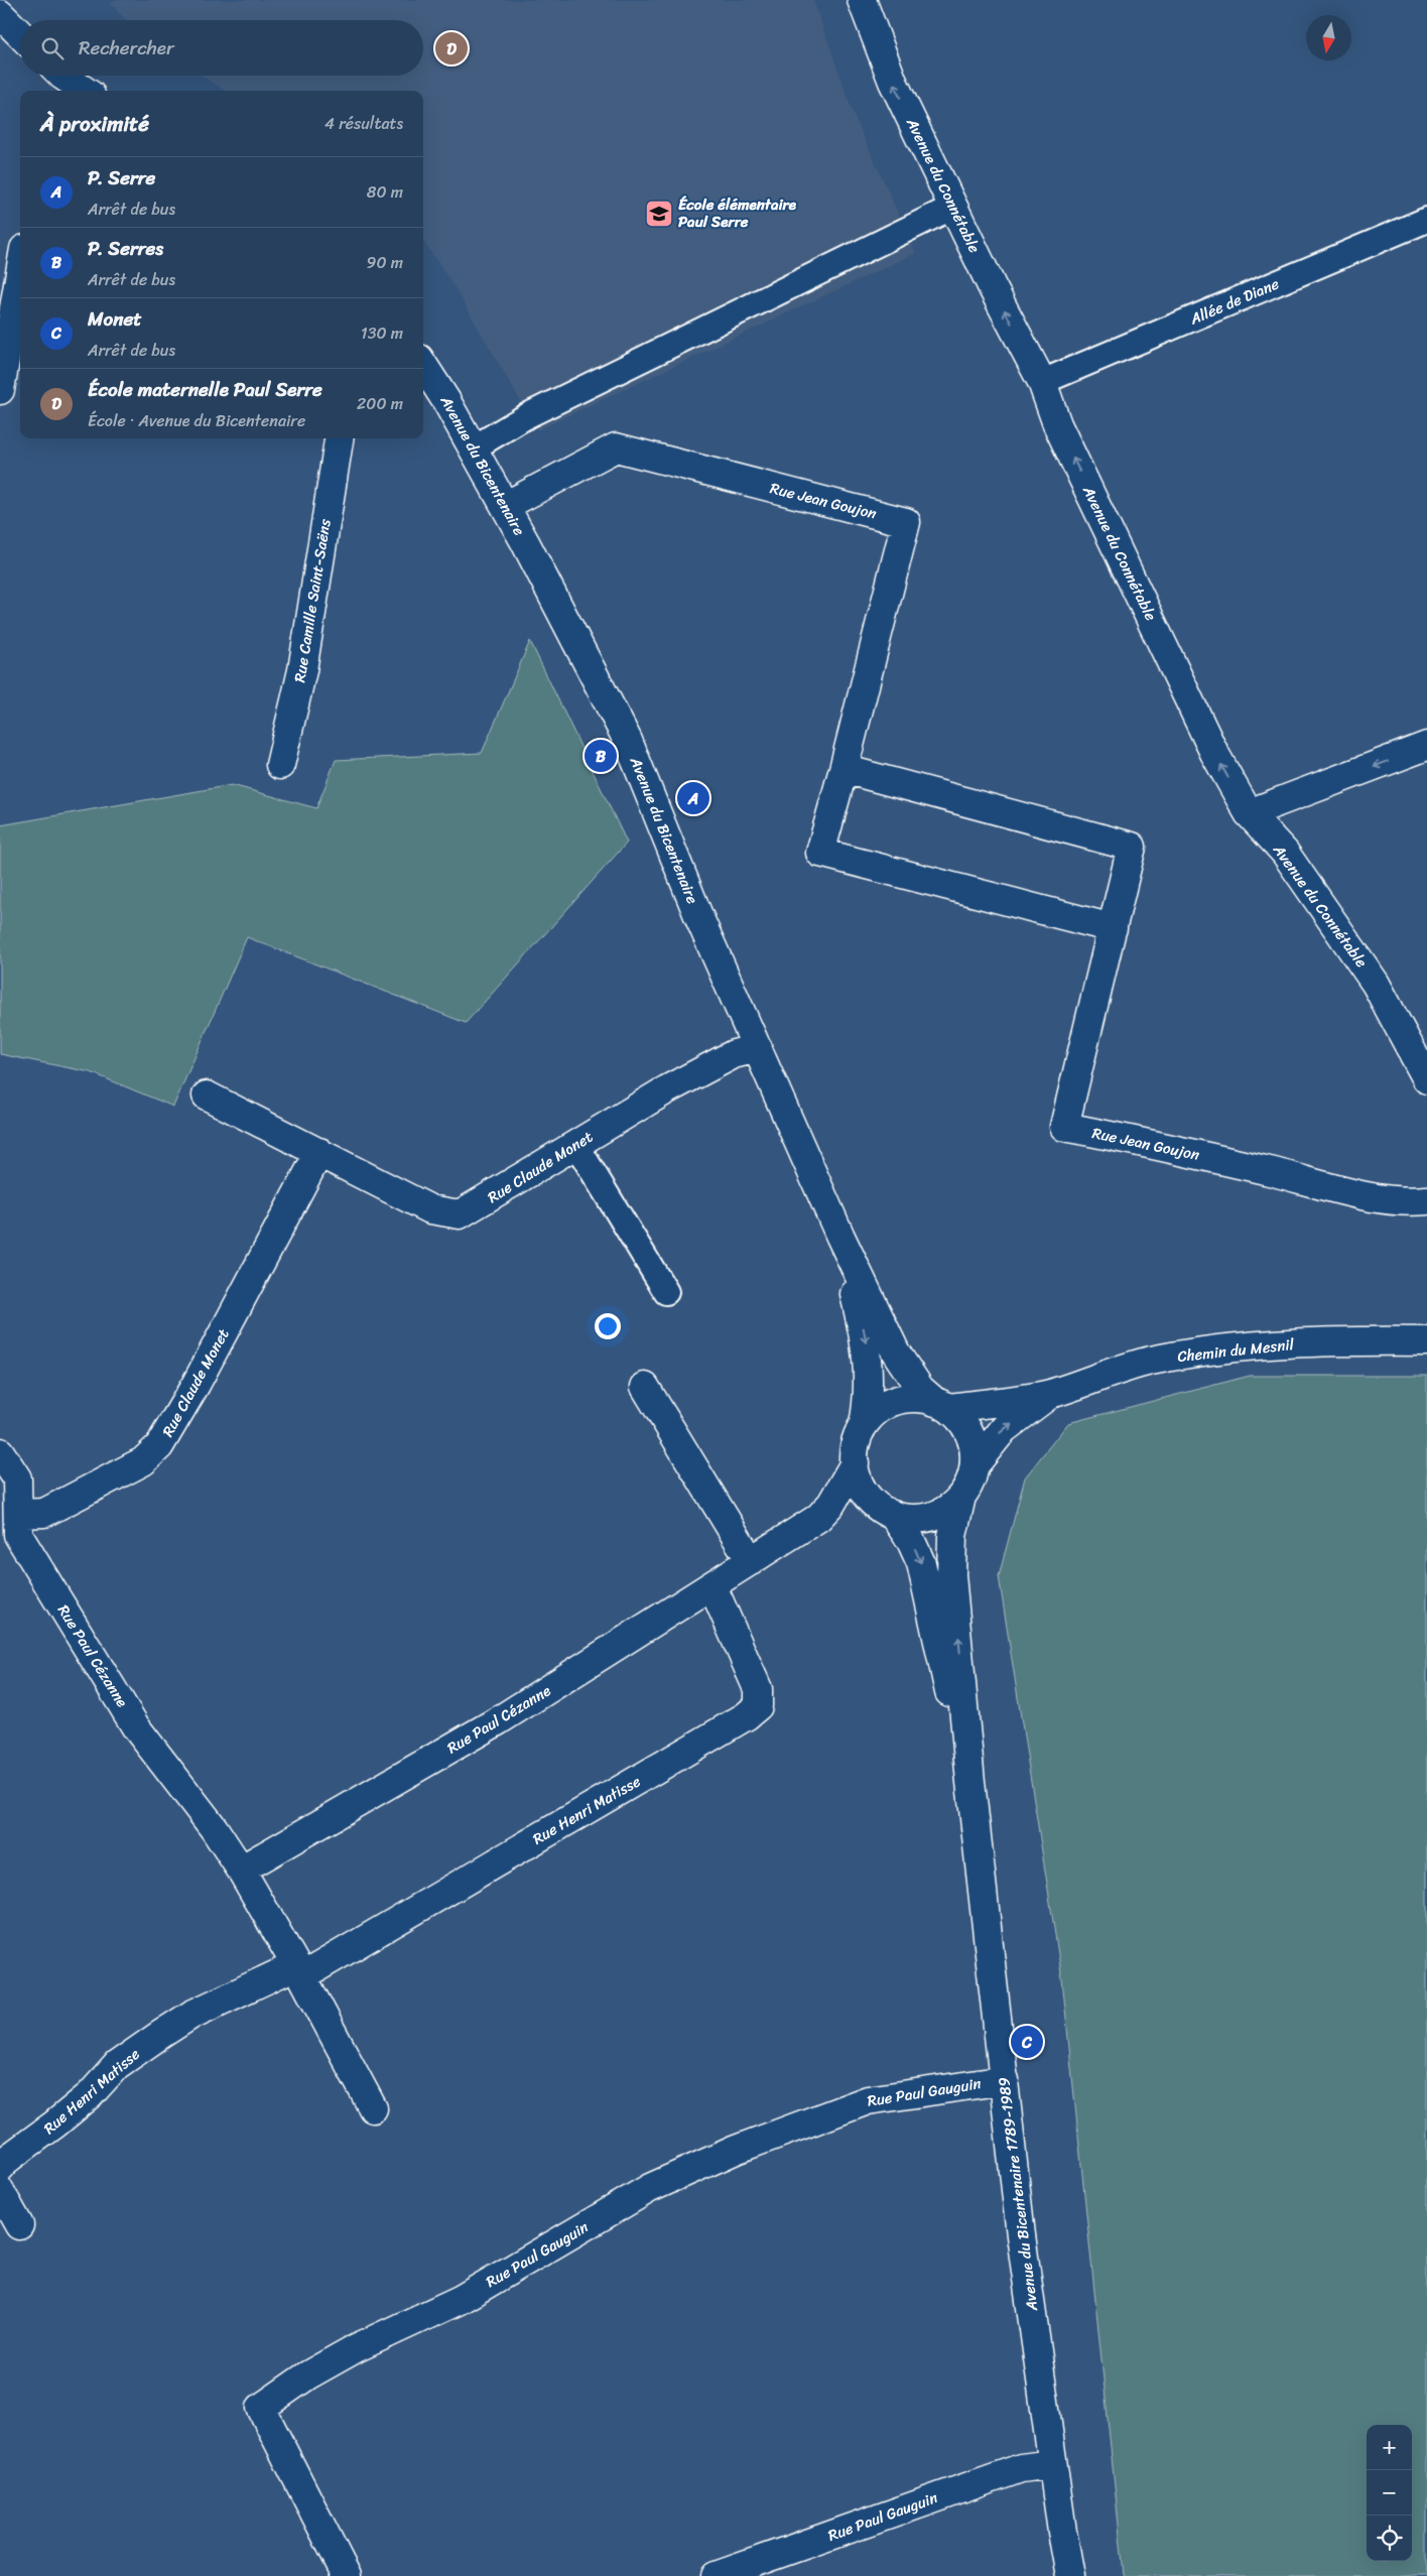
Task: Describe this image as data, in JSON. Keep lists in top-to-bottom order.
{
  "streets": {
    "street": [
      "Avenue du Connétable",
      "Avenue du Bicentenaire",
      "Rue Jean Goujon",
      "Rue Camille Saint-Saëns",
      "Rue Claude Monet",
      "Chemin du Mesnil",
      "Rue Paul Cézanne",
      "Rue Henri Matisse",
      "Rue Paul Gauguin",
      "Avenue du Bicentenaire 1789-1989"
    ],
    "lane": ["Allée de Diane"]
  },
  "crossings": [
    ["Avenue du Connétable", "Allée de Diane"],
    ["Avenue du Bicentenaire", "Rue Jean Goujon"],
    ["Avenue du Bicentenaire", "Rue Claude Monet"],
    ["Avenue du Bicentenaire", "Chemin du Mesnil"],
    ["Avenue du Bicentenaire", "Rue Paul Cézanne"],
    ["Avenue du Bicentenaire", "Avenue du Bicentenaire 1789-1989"],
    ["Rue Claude Monet", "Rue Paul Cézanne"],
    ["Chemin du Mesnil", "Rue Paul Cézanne"],
    ["Chemin du Mesnil", "Avenue du Bicentenaire 1789-1989"],
    ["Rue Paul Cézanne", "Rue Henri Matisse"],
    ["Rue Paul Cézanne", "Avenue du Bicentenaire 1789-1989"],
    ["Rue Paul Gauguin", "Avenue du Bicentenaire 1789-1989"]
  ],
  "one_way": ["Avenue du Connétable"],
  "places": {
    "school or university": ["École élémentaire Paul Serre"]
  },
  "north": "bottom",
  "page": {
    "search": "Rechercher",
    "pins": [
      "D",
      "B",
      "A",
      "C"
    ],
    "heading": ["À proximité", "4 résultats"],
    "list": [
      {
        "mark": "A",
        "name": "P. Serre",
        "note": "Arrêt de bus",
        "value": "80 m"
      },
      {
        "mark": "B",
        "name": "P. Serres",
        "note": "Arrêt de bus",
        "value": "90 m"
      },
      {
        "mark": "C",
        "name": "Monet",
        "note": "Arrêt de bus",
        "value": "130 m"
      },
      {
        "mark": "D",
        "name": "École maternelle Paul Serre",
        "note": "École · Avenue du Bicentenaire",
        "value": "200 m"
      }
    ],
    "map_buttons": ["+", "−"]
  }
}
